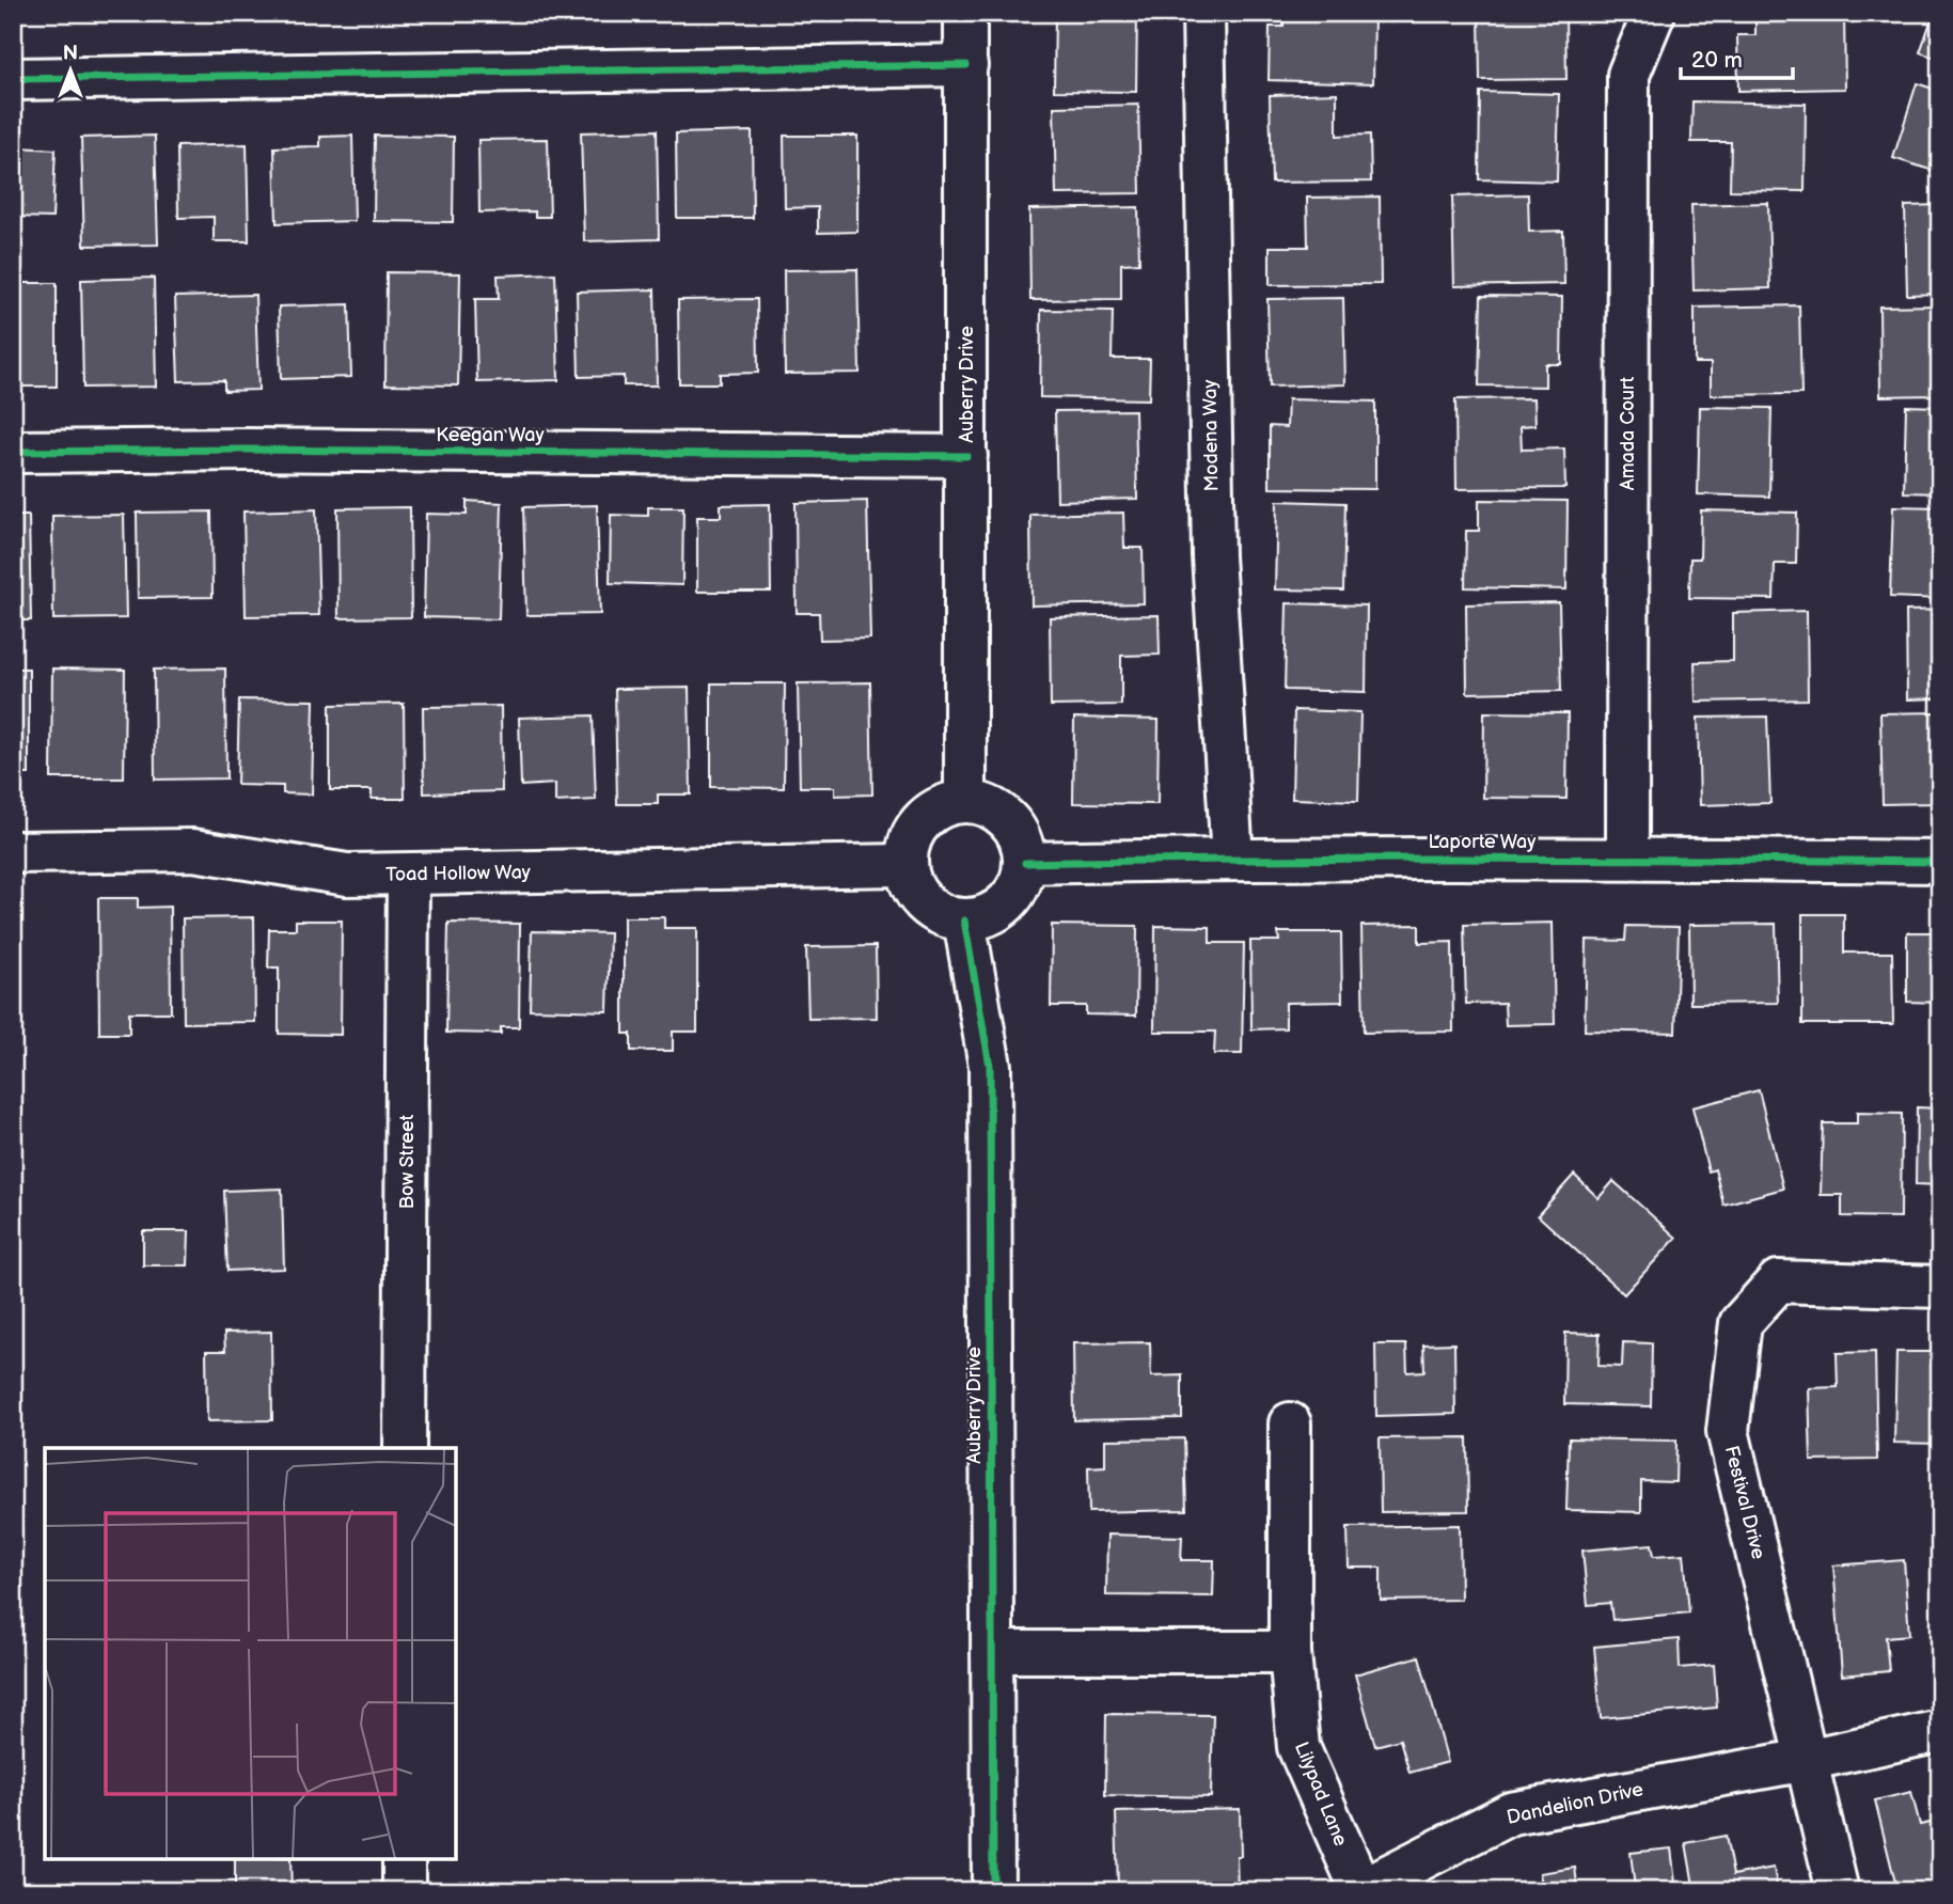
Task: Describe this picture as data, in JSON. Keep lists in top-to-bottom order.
{
  "streets": {
    "street": [
      "Auberry Drive",
      "Amada Court",
      "Keegan Way",
      "Modena Way",
      "Laporte Way",
      "Toad Hollow Way",
      "Bow Street",
      "Festival Drive",
      "Lilypad Lane",
      "Dandelion Drive"
    ]
  },
  "crossings": [
    ["Auberry Drive", "Keegan Way"],
    ["Auberry Drive", "Laporte Way"],
    ["Auberry Drive", "Toad Hollow Way"],
    ["Amada Court", "Laporte Way"],
    ["Modena Way", "Laporte Way"],
    ["Laporte Way", "Toad Hollow Way"],
    ["Toad Hollow Way", "Bow Street"],
    ["Festival Drive", "Dandelion Drive"],
    ["Lilypad Lane", "Dandelion Drive"]
  ],
  "scale_bar": "20 m",
  "north": "top"
}
